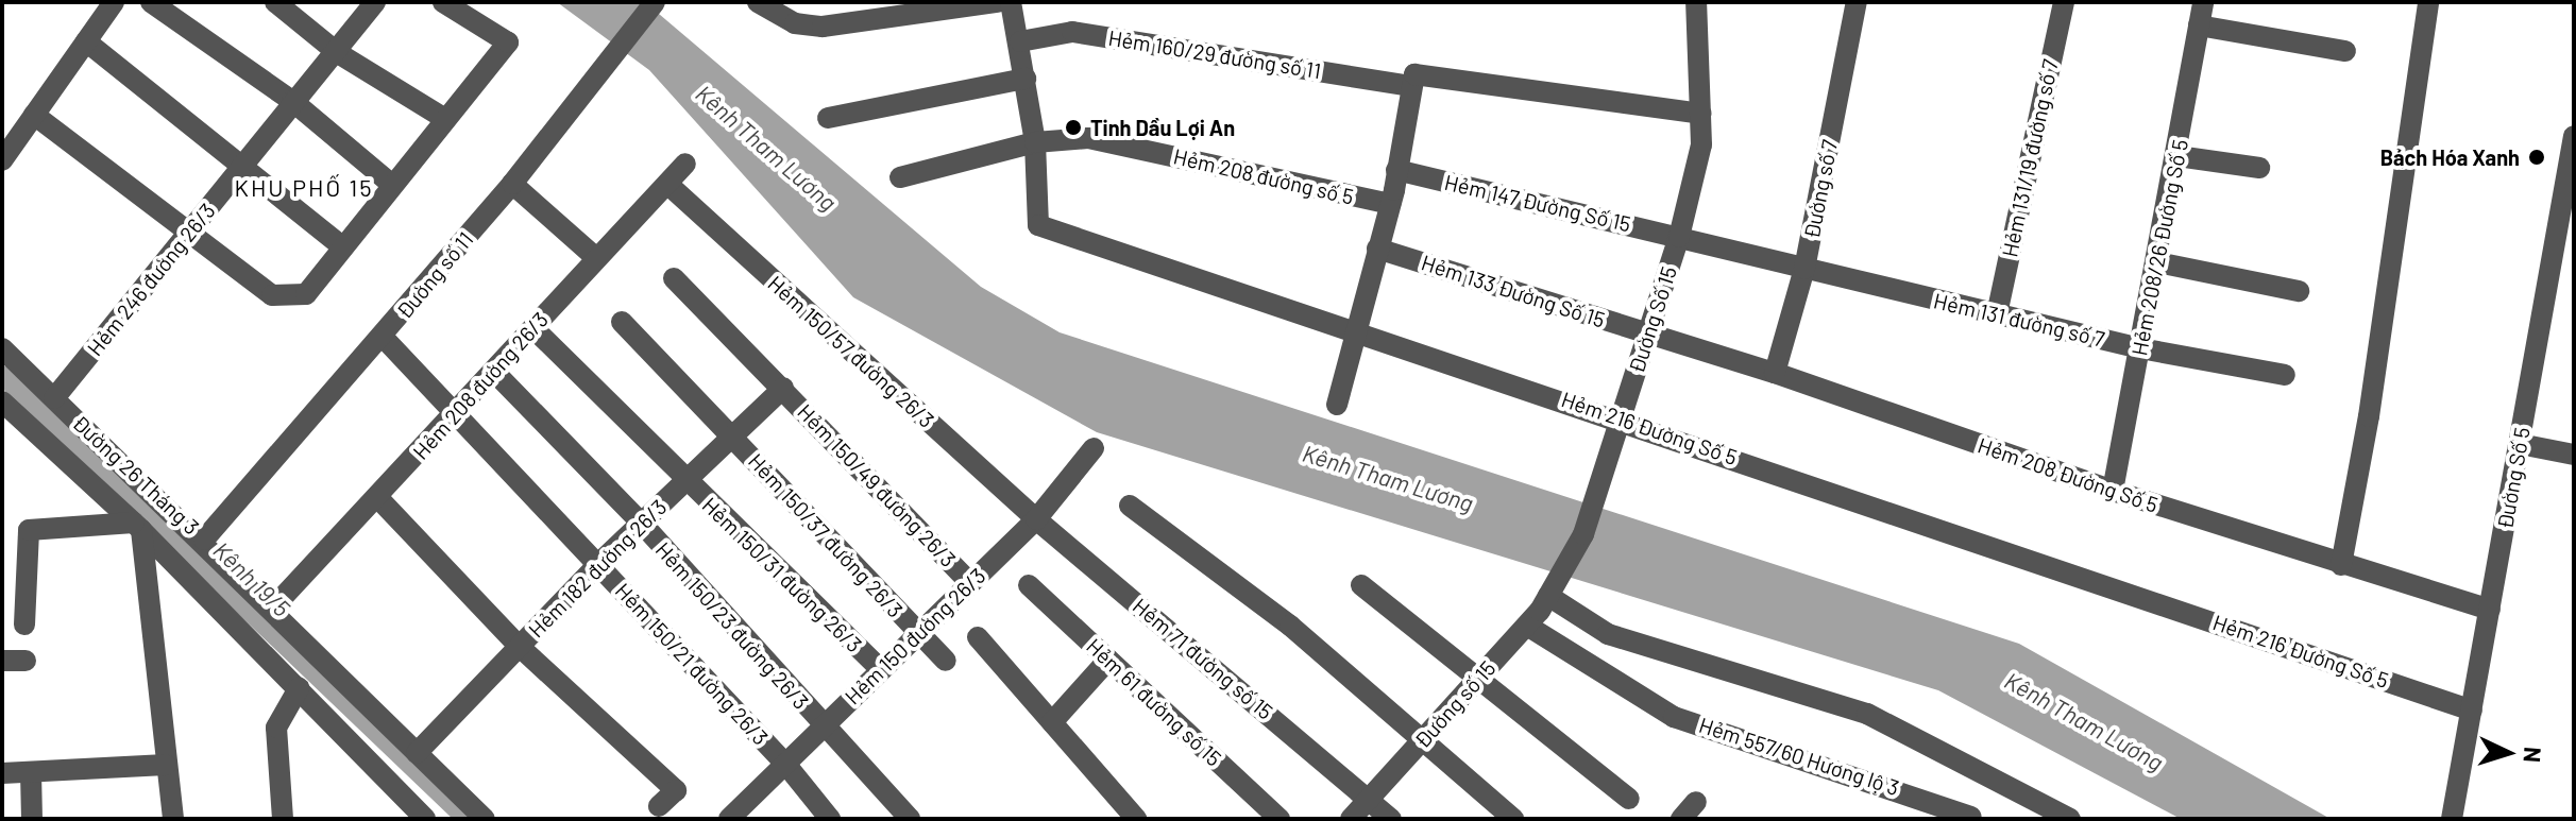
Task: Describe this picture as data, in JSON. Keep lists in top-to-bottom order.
{
  "streets": {
    "street": [
      "Hẻm 160/29 đường số 11",
      "Hẻm 131/19 đường số 7",
      "Hẻm 208 đường số 5",
      "Đường số 7",
      "Hẻm 147 Đường Số 15",
      "Hẻm 208/26 Đường Số 5",
      "Đường số 11",
      "Hẻm 246 đường 26/3",
      "Hẻm 133 Đường Số 15",
      "Đường Số 15",
      "Hẻm 131 đường số 7",
      "Hẻm 150/57 đường 26/3",
      "Hẻm 208 đường 26/3",
      "Hẻm 216 Đường Số 5",
      "Đường 26 Tháng 3",
      "Hẻm 208 Đường Số 5",
      "Đường Số 5",
      "Hẻm 150/49 đường 26/3",
      "Hẻm 150/37 đường 26/3",
      "Hẻm 182 đường 26/3",
      "Hẻm 150/31 đường 26/3",
      "Hẻm 150/23 đường 26/3",
      "Hẻm 150 đường 26/3",
      "Hẻm 71 đường số 15",
      "Hẻm 150/21 đường 26/3",
      "Hẻm 61 đường số 15",
      "Đường số 15",
      "Hẻm 557/60 Hương lộ 3"
    ]
  },
  "crossings": [
    ["Hẻm 160/29 đường số 11", "Đường Số 15"],
    ["Hẻm 160/29 đường số 11", "Hẻm 216 Đường Số 5"],
    ["Hẻm 131/19 đường số 7", "Hẻm 131 đường số 7"],
    ["Hẻm 208 đường số 5", "Hẻm 216 Đường Số 5"],
    ["Đường số 7", "Hẻm 147 Đường Số 15"],
    ["Đường số 7", "Hẻm 131 đường số 7"],
    ["Đường số 7", "Hẻm 208 Đường Số 5"],
    ["Hẻm 147 Đường Số 15", "Đường Số 15"],
    ["Hẻm 147 Đường Số 15", "Hẻm 131 đường số 7"],
    ["Hẻm 208/26 Đường Số 5", "Hẻm 131 đường số 7"],
    ["Hẻm 208/26 Đường Số 5", "Hẻm 208 Đường Số 5"],
    ["Đường số 11", "Đường 26 Tháng 3"],
    ["Đường số 11", "Hẻm 150/21 đường 26/3"],
    ["Hẻm 246 đường 26/3", "Đường 26 Tháng 3"],
    ["Hẻm 133 Đường Số 15", "Đường Số 15"],
    ["Hẻm 133 Đường Số 15", "Hẻm 208 Đường Số 5"],
    ["Đường Số 15", "Hẻm 216 Đường Số 5"],
    ["Đường Số 15", "Hẻm 208 Đường Số 5"],
    ["Đường Số 15", "Đường số 15"],
    ["Hẻm 150/57 đường 26/3", "Hẻm 208 đường 26/3"],
    ["Hẻm 150/57 đường 26/3", "Hẻm 150 đường 26/3"],
    ["Hẻm 150/57 đường 26/3", "Hẻm 71 đường số 15"],
    ["Hẻm 208 đường 26/3", "Đường 26 Tháng 3"],
    ["Hẻm 208 đường 26/3", "Hẻm 150/23 đường 26/3"],
    ["Hẻm 208 đường 26/3", "Hẻm 150/21 đường 26/3"],
    ["Hẻm 216 Đường Số 5", "Đường Số 5"],
    ["Đường 26 Tháng 3", "Hẻm 182 đường 26/3"],
    ["Hẻm 208 Đường Số 5", "Đường Số 5"],
    ["Hẻm 150/49 đường 26/3", "Hẻm 182 đường 26/3"],
    ["Hẻm 150/49 đường 26/3", "Hẻm 150 đường 26/3"],
    ["Hẻm 150/37 đường 26/3", "Hẻm 182 đường 26/3"],
    ["Hẻm 150/37 đường 26/3", "Hẻm 150 đường 26/3"],
    ["Hẻm 182 đường 26/3", "Hẻm 150/31 đường 26/3"],
    ["Hẻm 182 đường 26/3", "Hẻm 150/23 đường 26/3"],
    ["Hẻm 182 đường 26/3", "Hẻm 150/21 đường 26/3"],
    ["Hẻm 150/31 đường 26/3", "Hẻm 150 đường 26/3"],
    ["Hẻm 150/23 đường 26/3", "Hẻm 150 đường 26/3"],
    ["Hẻm 150 đường 26/3", "Hẻm 71 đường số 15"],
    ["Hẻm 150 đường 26/3", "Hẻm 150/21 đường 26/3"],
    ["Hẻm 71 đường số 15", "Đường số 15"],
    ["Đường số 15", "Hẻm 557/60 Hương lộ 3"]
  ],
  "districts": ["KHU PHỐ 15"],
  "water": ["Kênh Tham Lương", "Kênh 19/5"],
  "places": ["Tinh Dầu Lợi An", "Bách Hóa Xanh"],
  "north": "right"
}
